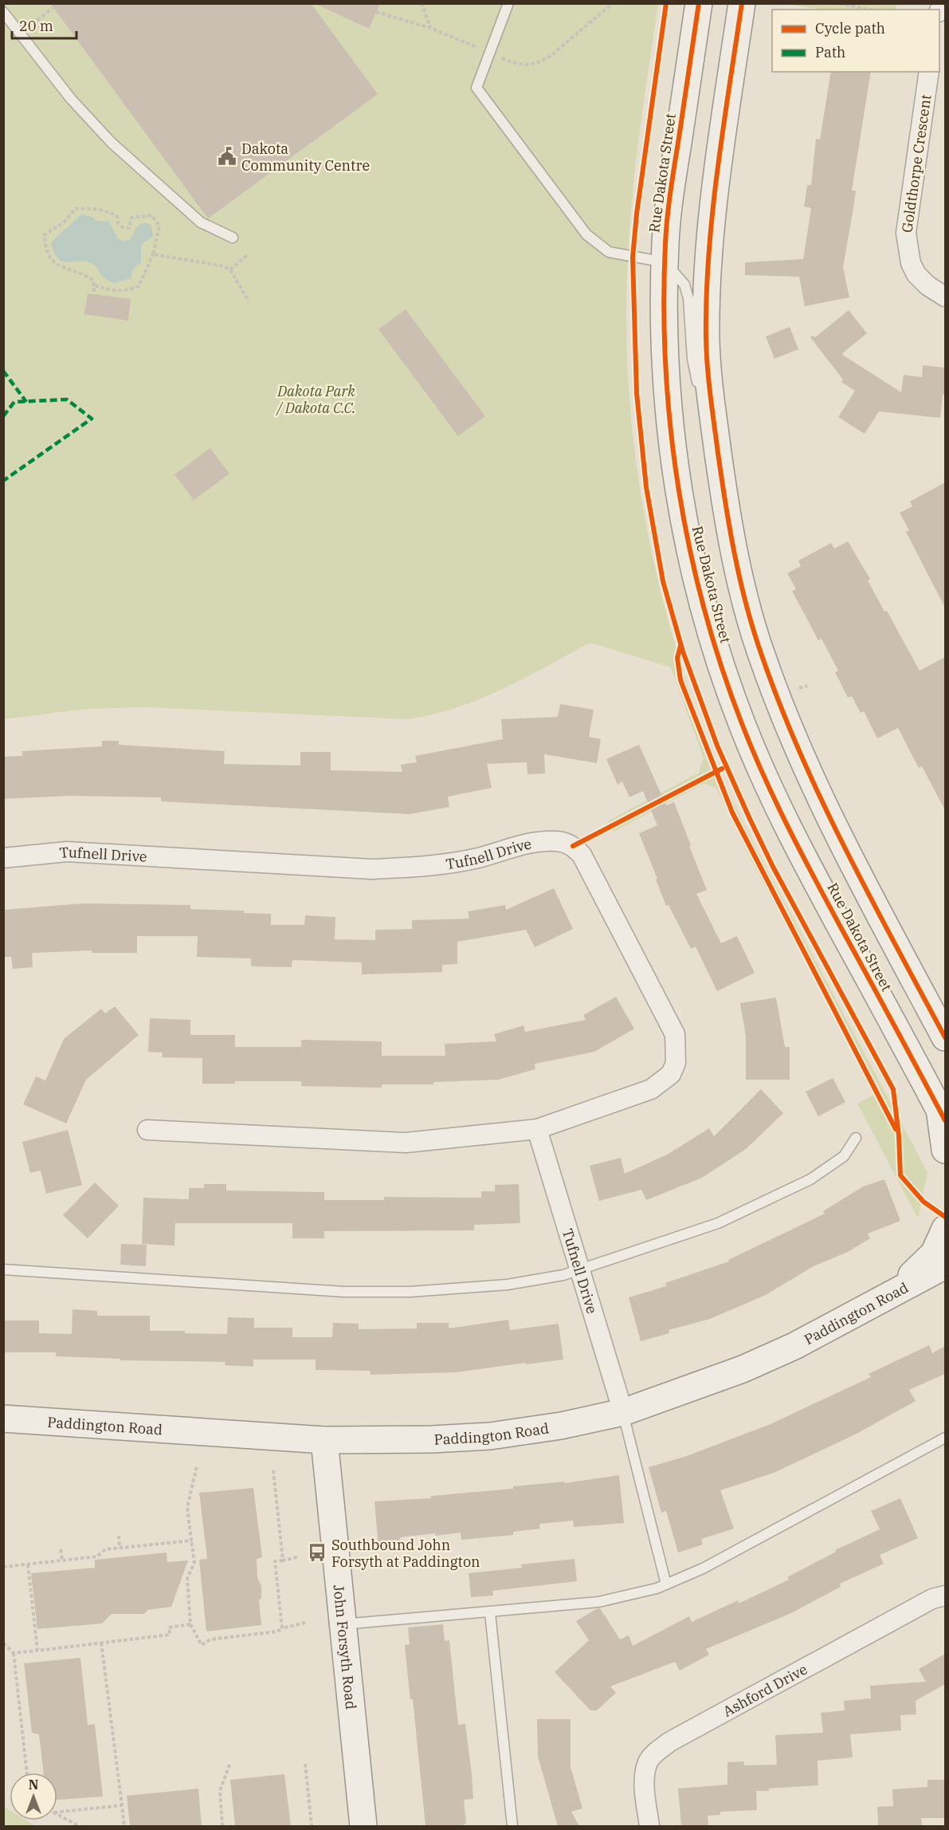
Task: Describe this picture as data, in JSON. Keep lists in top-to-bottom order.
{
  "streets": {
    "main road": ["Rue Dakota Street", "Paddington Road", "John Forsyth Road"],
    "street": ["Goldthorpe Crescent", "Tufnell Drive", "Ashford Drive"]
  },
  "crossings": [
    ["Tufnell Drive", "Paddington Road"],
    ["Paddington Road", "John Forsyth Road"]
  ],
  "parks": ["Dakota Park / Dakota C.C."],
  "places": {
    "public building": ["Dakota Community Centre"],
    "bus stop": ["Southbound John Forsyth at Paddington"]
  },
  "legend": ["Cycle path", "Path"],
  "scale_bar": "20 m",
  "north": "top"
}
